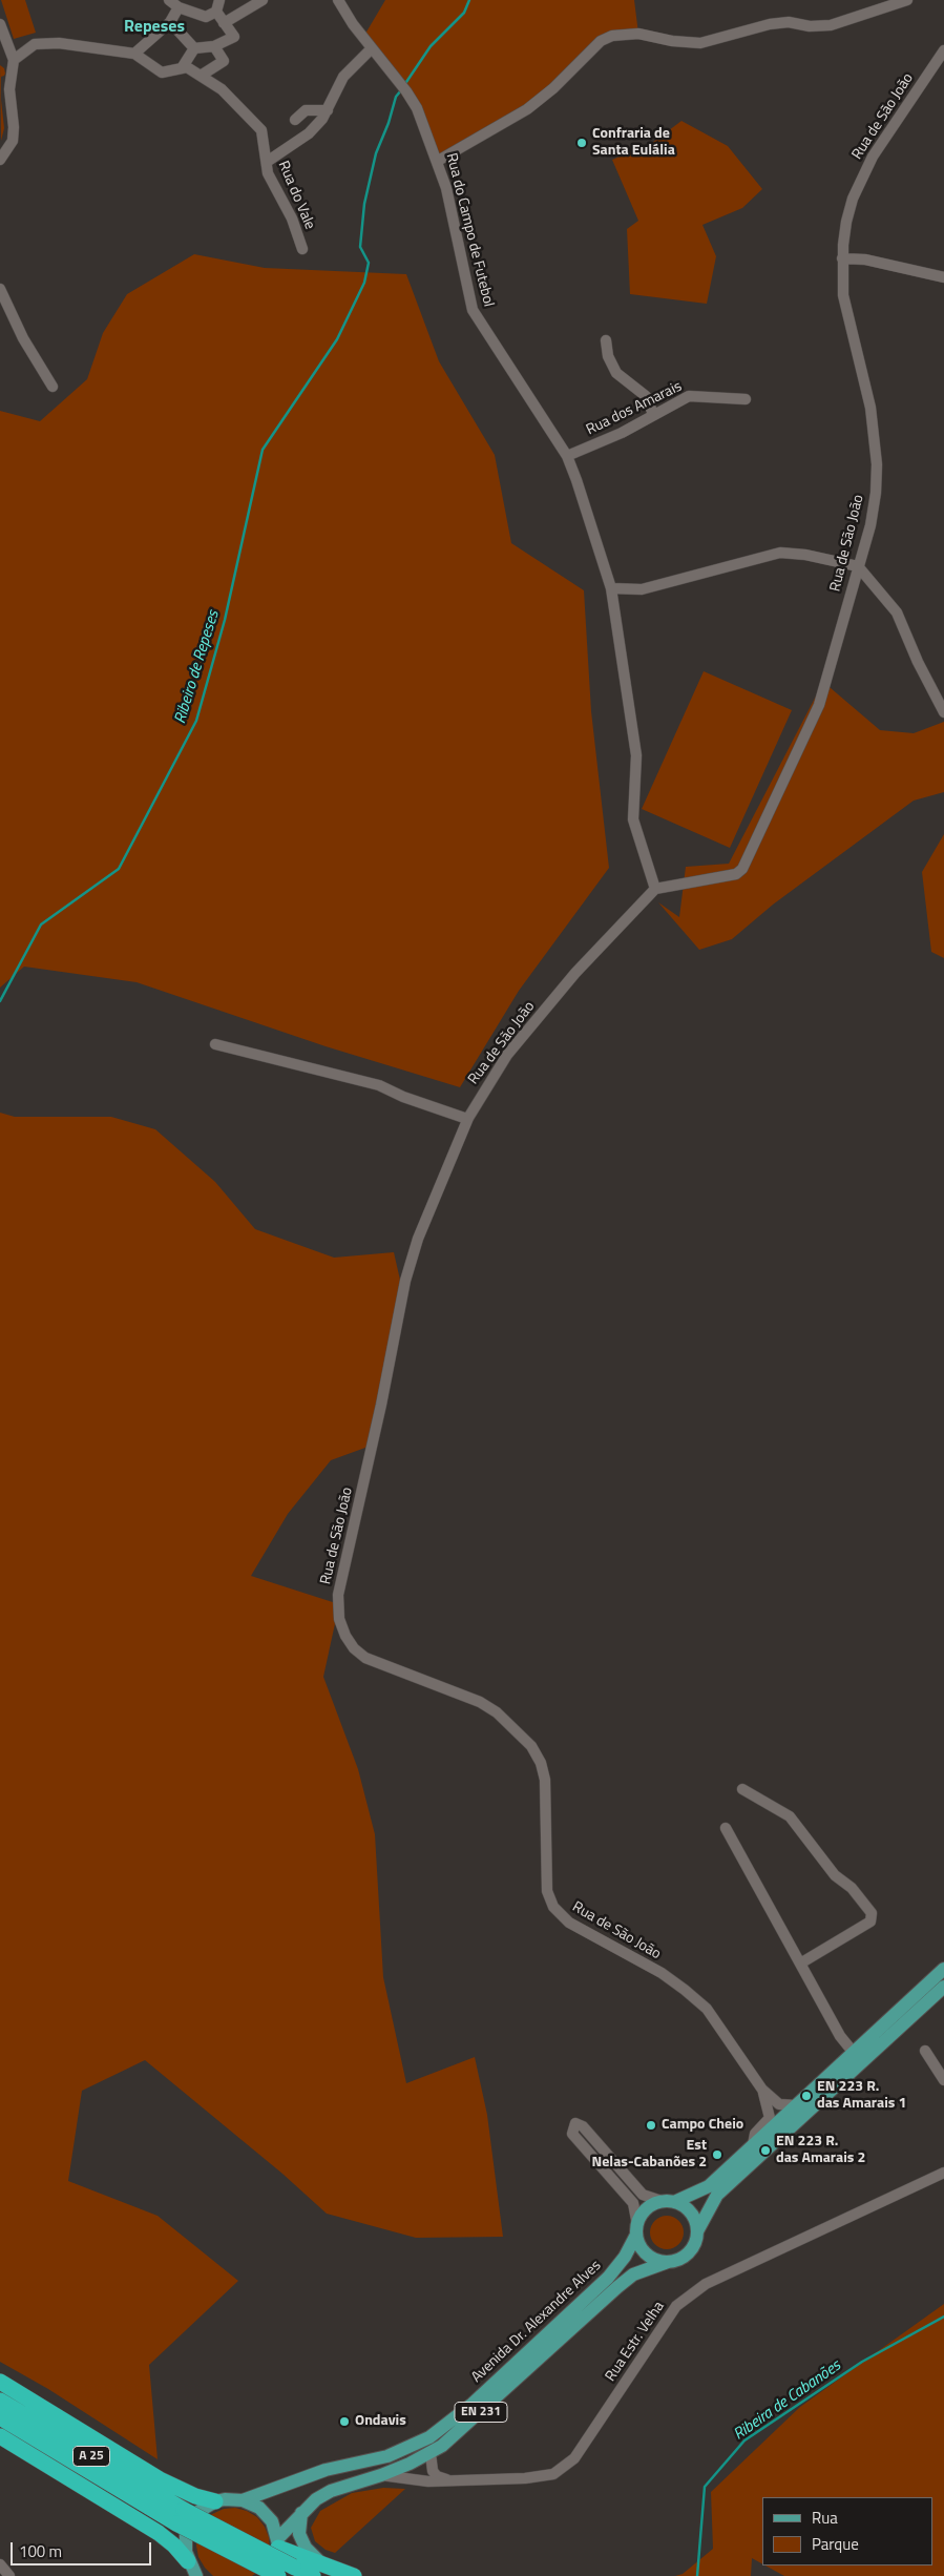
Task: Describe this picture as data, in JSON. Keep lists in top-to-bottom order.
{
  "streets": {
    "highway": ["A 25"],
    "main road": ["Avenida Dr. Alexandre Alves", "EN 231"],
    "street": [
      "Rua de São João",
      "Rua do Vale",
      "Rua do Campo de Futebol",
      "Rua dos Amarais",
      "Rua Estr. Velha"
    ]
  },
  "crossings": [
    ["Rua do Campo de Futebol", "Rua dos Amarais"],
    ["Avenida Dr. Alexandre Alves", "Rua Estr. Velha"],
    ["Avenida Dr. Alexandre Alves", "EN 231"]
  ],
  "districts": ["Repeses"],
  "water": ["Ribeiro de Repeses", "Ribeira de Cabanões"],
  "places": [
    "Confraria de Santa Eulália",
    "EN 223 R. das Amarais 1",
    "Campo Cheio",
    "EN 223 R. das Amarais 2",
    "Est Nelas-Cabanões 2",
    "Ondavis"
  ],
  "legend": ["Rua", "Parque"],
  "scale_bar": "100 m"
}
